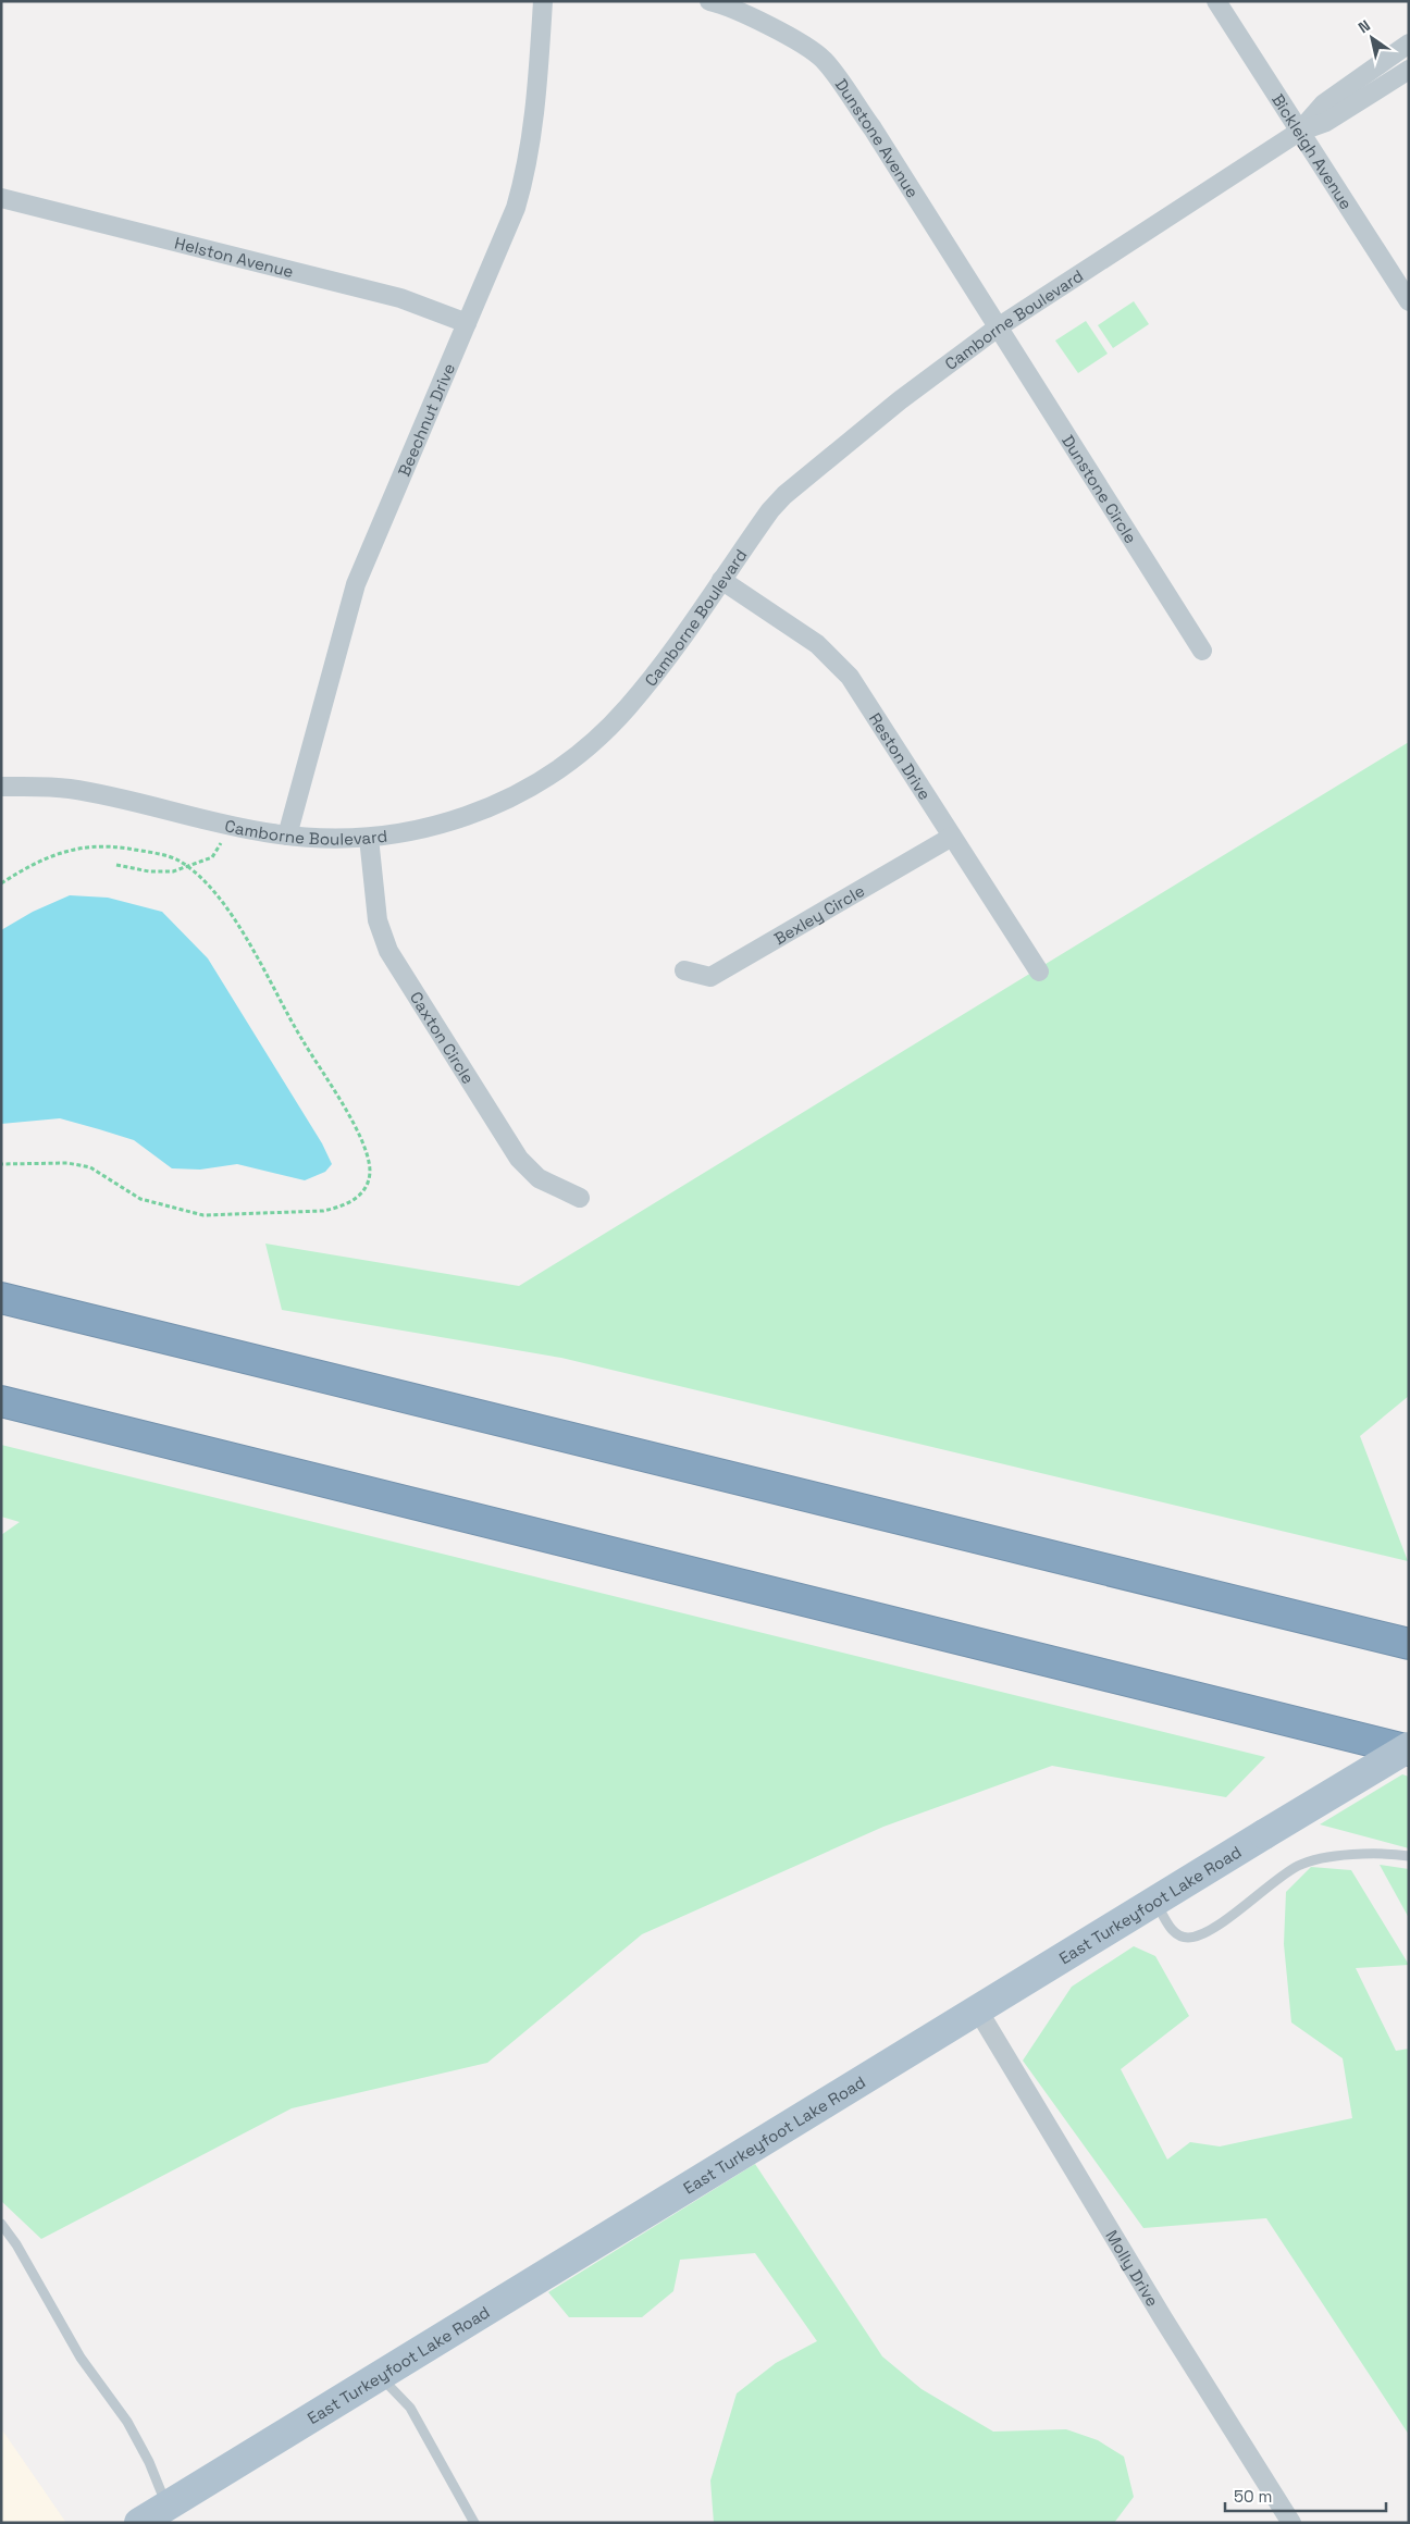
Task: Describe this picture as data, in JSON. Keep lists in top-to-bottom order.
{
  "streets": {
    "main road": ["East Turkeyfoot Lake Road"],
    "street": [
      "Dunstone Avenue",
      "Bickleigh Avenue",
      "Helston Avenue",
      "Camborne Boulevard",
      "Beechnut Drive",
      "Dunstone Circle",
      "Reston Drive",
      "Bexley Circle",
      "Caxton Circle",
      "Molly Drive"
    ]
  },
  "crossings": [
    ["Dunstone Avenue", "Camborne Boulevard"],
    ["Dunstone Avenue", "Dunstone Circle"],
    ["Bickleigh Avenue", "Camborne Boulevard"],
    ["Helston Avenue", "Beechnut Drive"],
    ["Camborne Boulevard", "Beechnut Drive"],
    ["Camborne Boulevard", "Dunstone Circle"],
    ["Camborne Boulevard", "Reston Drive"],
    ["Camborne Boulevard", "Caxton Circle"],
    ["Reston Drive", "Bexley Circle"],
    ["East Turkeyfoot Lake Road", "Molly Drive"]
  ],
  "scale_bar": "50 m",
  "north": "top left"
}
